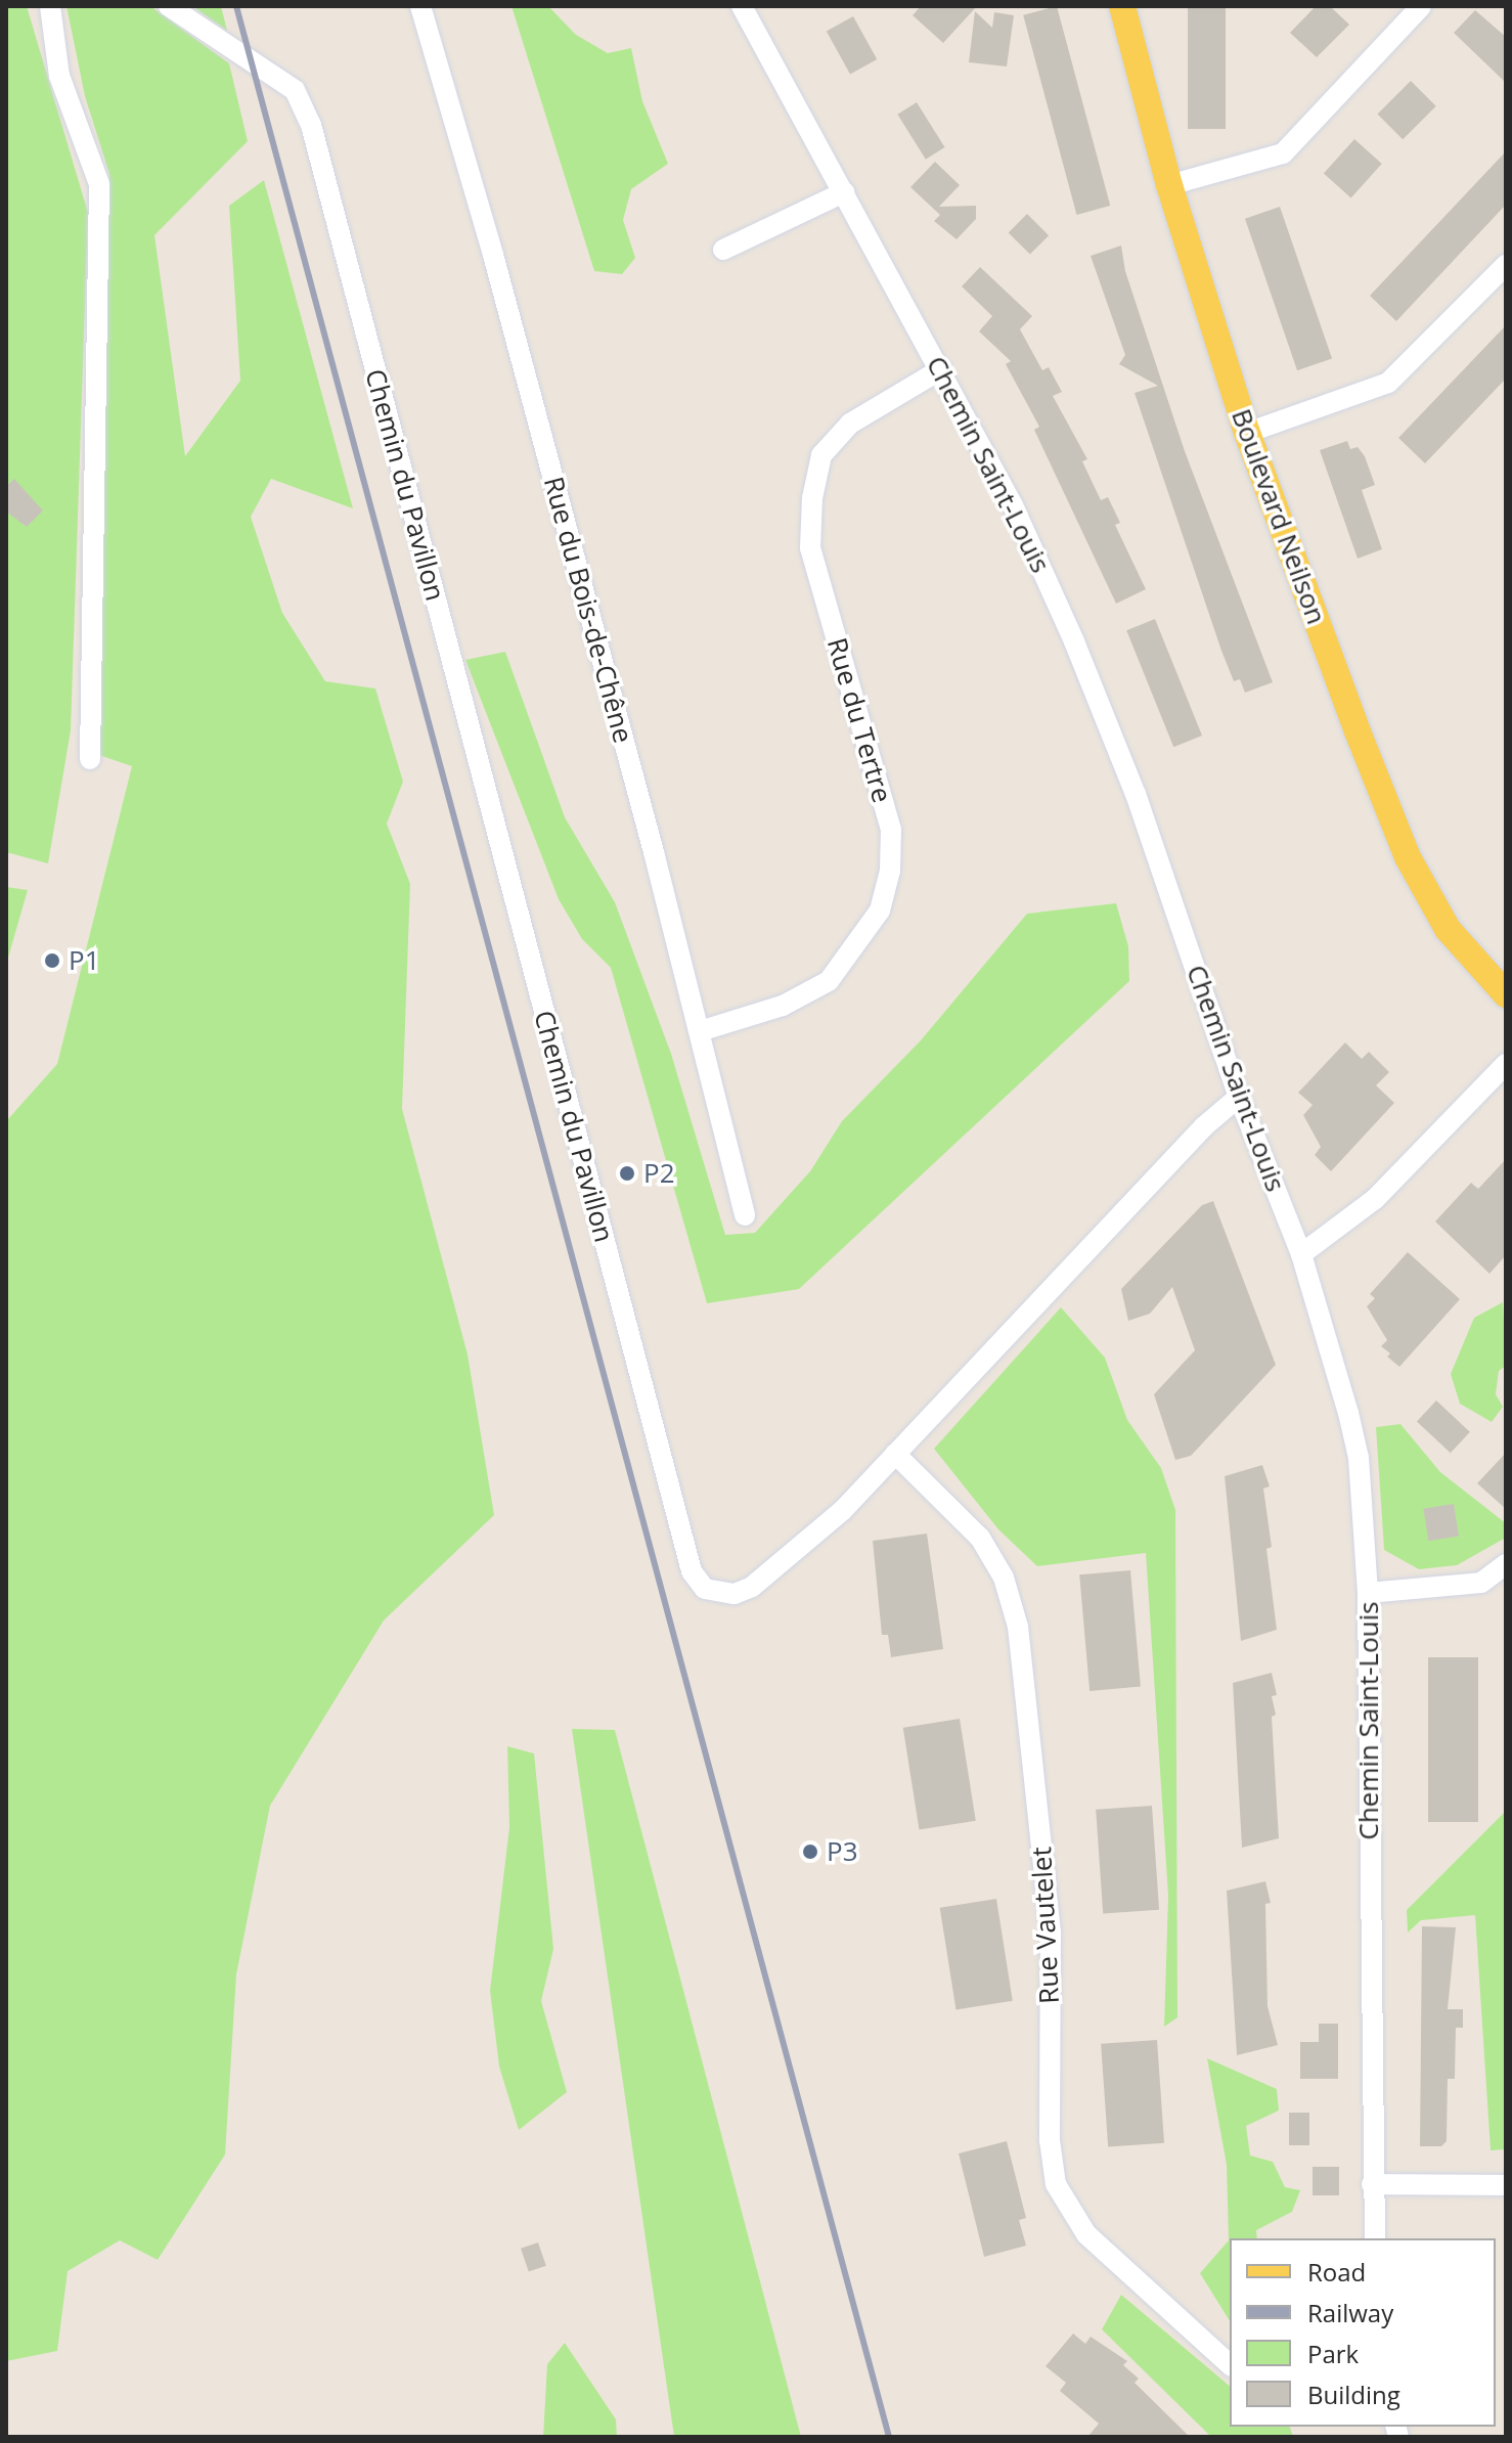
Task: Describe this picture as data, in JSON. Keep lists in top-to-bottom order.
{
  "streets": {
    "main road": ["Boulevard Neilson"],
    "street": [
      "Chemin Saint-Louis",
      "Chemin du Pavillon",
      "Rue du Bois-de-Chêne",
      "Rue du Tertre",
      "Rue Vautelet"
    ]
  },
  "crossings": [
    ["Chemin Saint-Louis", "Chemin du Pavillon"],
    ["Chemin Saint-Louis", "Rue du Tertre"],
    ["Chemin du Pavillon", "Rue Vautelet"],
    ["Rue du Bois-de-Chêne", "Rue du Tertre"]
  ],
  "places": ["P1", "P2", "P3"],
  "legend": [
    "Road",
    "Railway",
    "Park",
    "Building"
  ]
}
